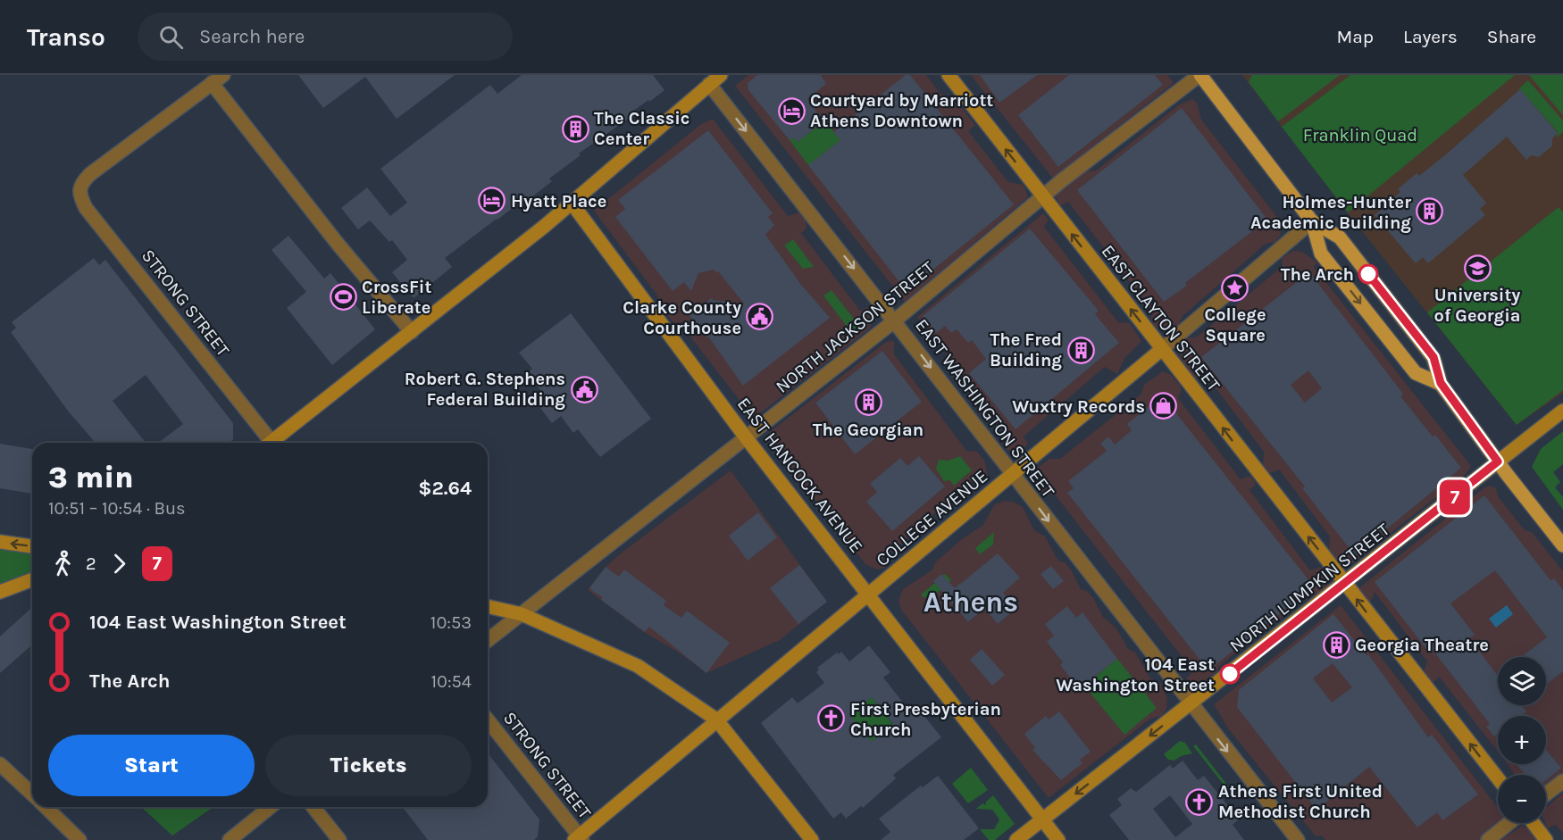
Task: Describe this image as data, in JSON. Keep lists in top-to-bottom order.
{
  "streets": {
    "street": [
      "STRONG STREET",
      "EAST CLAYTON STREET",
      "NORTH JACKSON STREET",
      "EAST WASHINGTON STREET",
      "EAST HANCOCK AVENUE",
      "COLLEGE AVENUE",
      "NORTH LUMPKIN STREET"
    ]
  },
  "crossings": [
    ["STRONG STREET", "COLLEGE AVENUE"],
    ["EAST CLAYTON STREET", "NORTH JACKSON STREET"],
    ["EAST CLAYTON STREET", "COLLEGE AVENUE"],
    ["EAST CLAYTON STREET", "NORTH LUMPKIN STREET"],
    ["NORTH JACKSON STREET", "EAST WASHINGTON STREET"],
    ["NORTH JACKSON STREET", "EAST HANCOCK AVENUE"],
    ["EAST WASHINGTON STREET", "COLLEGE AVENUE"],
    ["EAST WASHINGTON STREET", "NORTH LUMPKIN STREET"],
    ["EAST HANCOCK AVENUE", "COLLEGE AVENUE"],
    ["EAST HANCOCK AVENUE", "NORTH LUMPKIN STREET"]
  ],
  "one_way": ["EAST CLAYTON STREET", "EAST WASHINGTON STREET"],
  "districts": ["Athens"],
  "parks": ["Franklin Quad"],
  "places": {
    "hotel": ["Courtyard by Marriott Athens Downtown", "Hyatt Place"],
    "building": [
      "The Classic Center",
      "Holmes-Hunter Academic Building",
      "The Fred Building",
      "The Georgian",
      "Georgia Theatre"
    ],
    "school or university": ["University of Georgia"],
    "other": ["The Arch", "104 East Washington Street"],
    "place": ["College Square"],
    "sports": ["CrossFit Liberate"],
    "public building": ["Clarke County Courthouse", "Robert G. Stephens Federal Building"],
    "shop": ["Wuxtry Records"],
    "church": ["First Presbyterian Church", "Athens First United Methodist Church"]
  },
  "lines": ["bus line 7"],
  "page": {
    "header": "Transo",
    "search": "Search here",
    "nav": ["Map", "Layers", "Share"],
    "on_map": "7",
    "heading": ["3 min", "10:51 – 10:54 · Bus", "$2.64"],
    "legs": ["2", "7"],
    "list": [
      {
        "name": "104 East Washington Street",
        "value": "10:53"
      },
      {
        "name": "The Arch",
        "value": "10:54"
      }
    ],
    "map_buttons": ["+", "−"],
    "buttons": ["Start", "Tickets"]
  }
}
